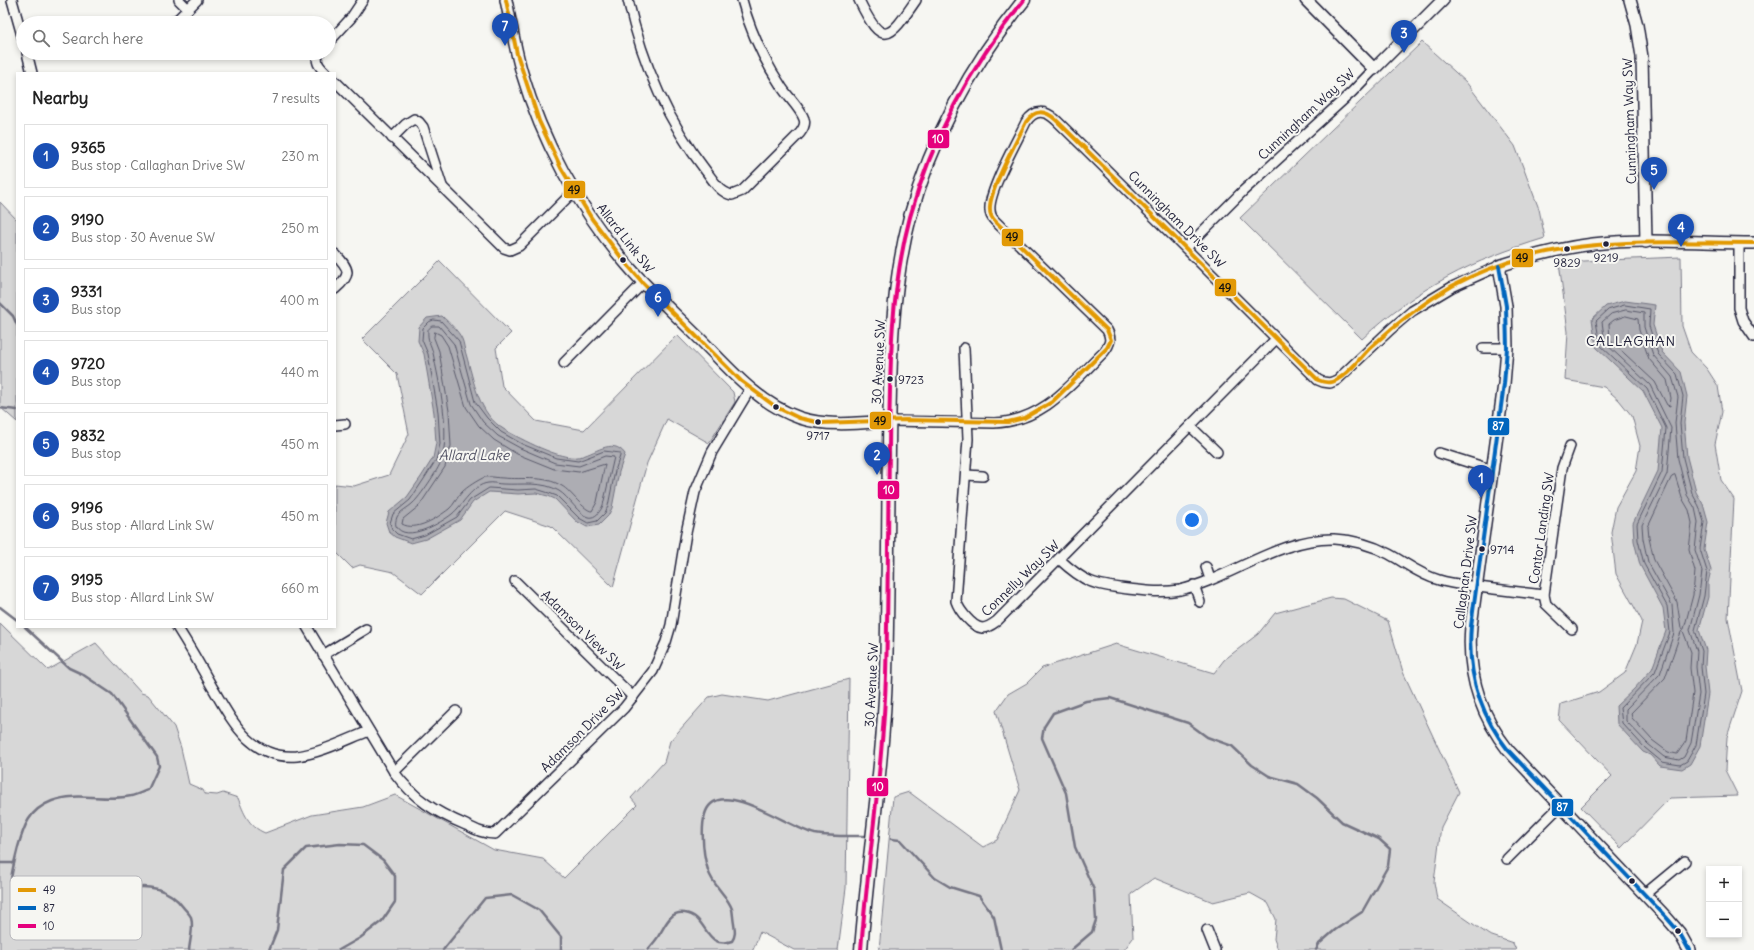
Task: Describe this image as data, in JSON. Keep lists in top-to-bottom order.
{
  "streets": {
    "main road": ["30 Avenue SW"],
    "street": [
      "Cunningham Way SW",
      "Cunningham Drive SW",
      "Allard Link SW",
      "Contor Landing SW",
      "Callaghan Drive SW",
      "Connelly Way SW",
      "Adamson View SW",
      "Adamson Drive SW"
    ]
  },
  "crossings": [
    ["Cunningham Way SW", "Cunningham Drive SW"],
    ["Cunningham Drive SW", "Allard Link SW"],
    ["Cunningham Drive SW", "30 Avenue SW"],
    ["Cunningham Drive SW", "Callaghan Drive SW"],
    ["Cunningham Drive SW", "Connelly Way SW"],
    ["Allard Link SW", "30 Avenue SW"],
    ["Allard Link SW", "Adamson Drive SW"],
    ["Adamson View SW", "Adamson Drive SW"]
  ],
  "districts": ["CALLAGHAN"],
  "water": ["Allard Lake"],
  "places": [
    "9219",
    "9829",
    "9723",
    "9717",
    "9714"
  ],
  "lines": ["transit line 49", "transit line 10", "transit line 87"],
  "legend": ["49", "87", "10"],
  "page": {
    "pins": [
      "7",
      "3",
      "5",
      "4",
      "6",
      "2",
      "1"
    ],
    "search": "Search here",
    "heading": ["Nearby", "7 results"],
    "list": [
      {
        "mark": "1",
        "name": "9365",
        "note": "Bus stop · Callaghan Drive SW",
        "value": "230 m"
      },
      {
        "mark": "2",
        "name": "9190",
        "note": "Bus stop · 30 Avenue SW",
        "value": "250 m"
      },
      {
        "mark": "3",
        "name": "9331",
        "note": "Bus stop",
        "value": "400 m"
      },
      {
        "mark": "4",
        "name": "9720",
        "note": "Bus stop",
        "value": "440 m"
      },
      {
        "mark": "5",
        "name": "9832",
        "note": "Bus stop",
        "value": "450 m"
      },
      {
        "mark": "6",
        "name": "9196",
        "note": "Bus stop · Allard Link SW",
        "value": "450 m"
      },
      {
        "mark": "7",
        "name": "9195",
        "note": "Bus stop · Allard Link SW",
        "value": "660 m"
      }
    ],
    "map_buttons": ["+", "−"]
  }
}
